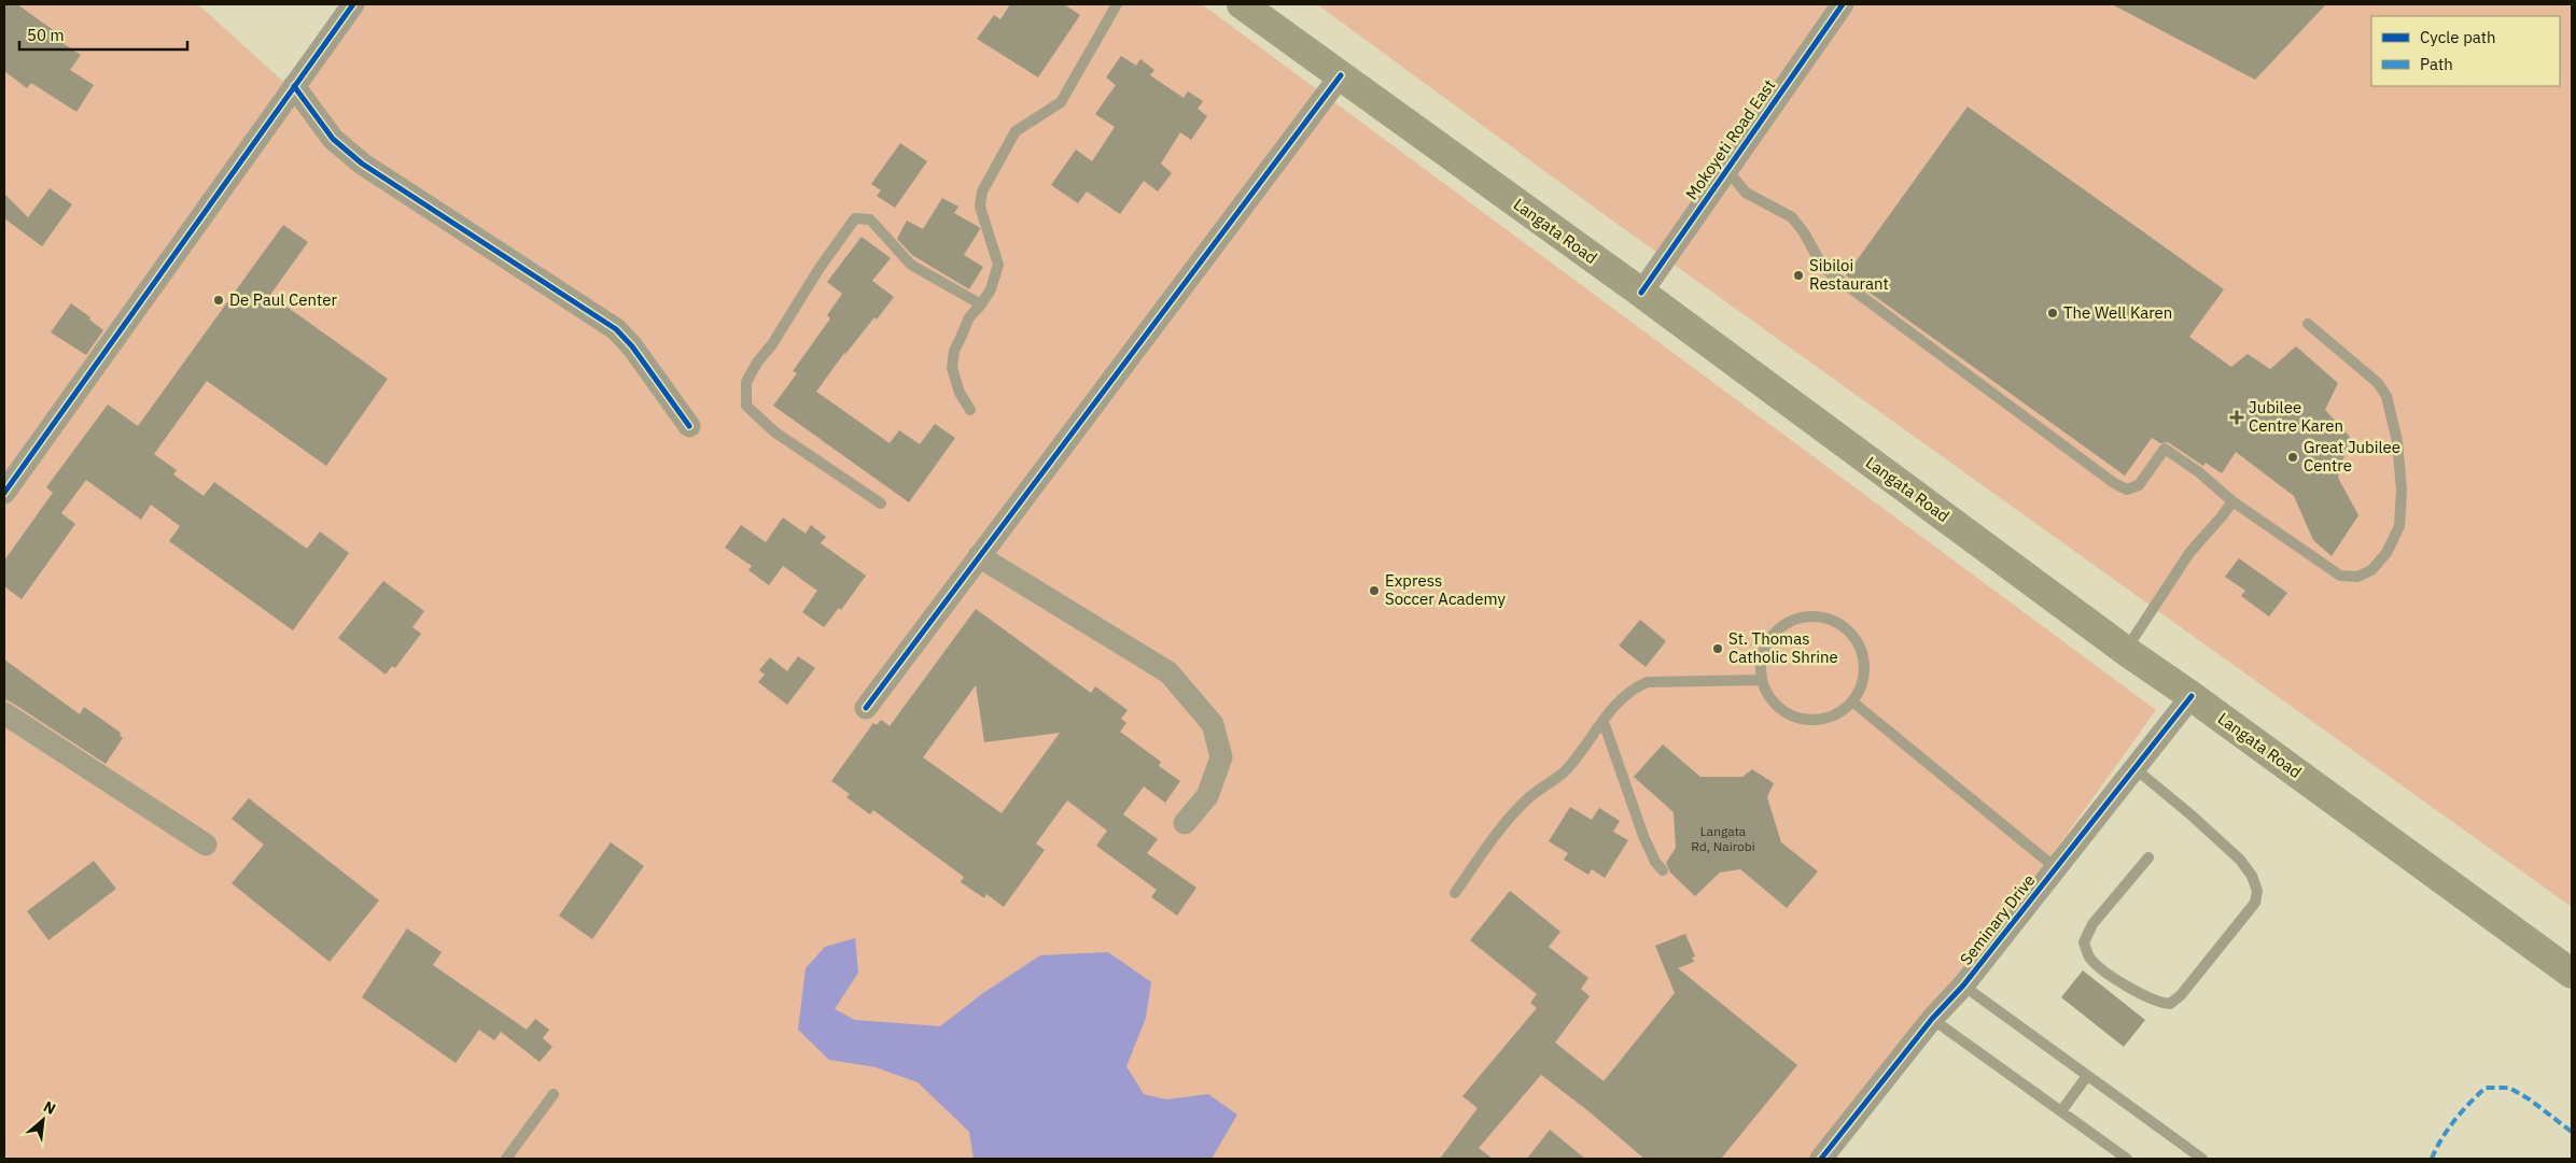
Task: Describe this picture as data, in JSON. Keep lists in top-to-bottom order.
{
  "streets": {
    "main road": ["Langata Road"],
    "street": ["Mokoyeti Road East", "Seminary Drive"]
  },
  "crossings": [
    ["Mokoyeti Road East", "Langata Road"],
    ["Langata Road", "Seminary Drive"]
  ],
  "places": {
    "other": [
      "Sibiloi Restaurant",
      "De Paul Center",
      "The Well Karen",
      "Great Jubilee Centre",
      "Express Soccer Academy",
      "St. Thomas Catholic Shrine"
    ],
    "health": ["Jubilee Centre Karen"]
  },
  "house_numbers": ["Langata Rd, Nairobi"],
  "legend": ["Cycle path", "Path"],
  "scale_bar": "50 m",
  "north": "top right"
}
